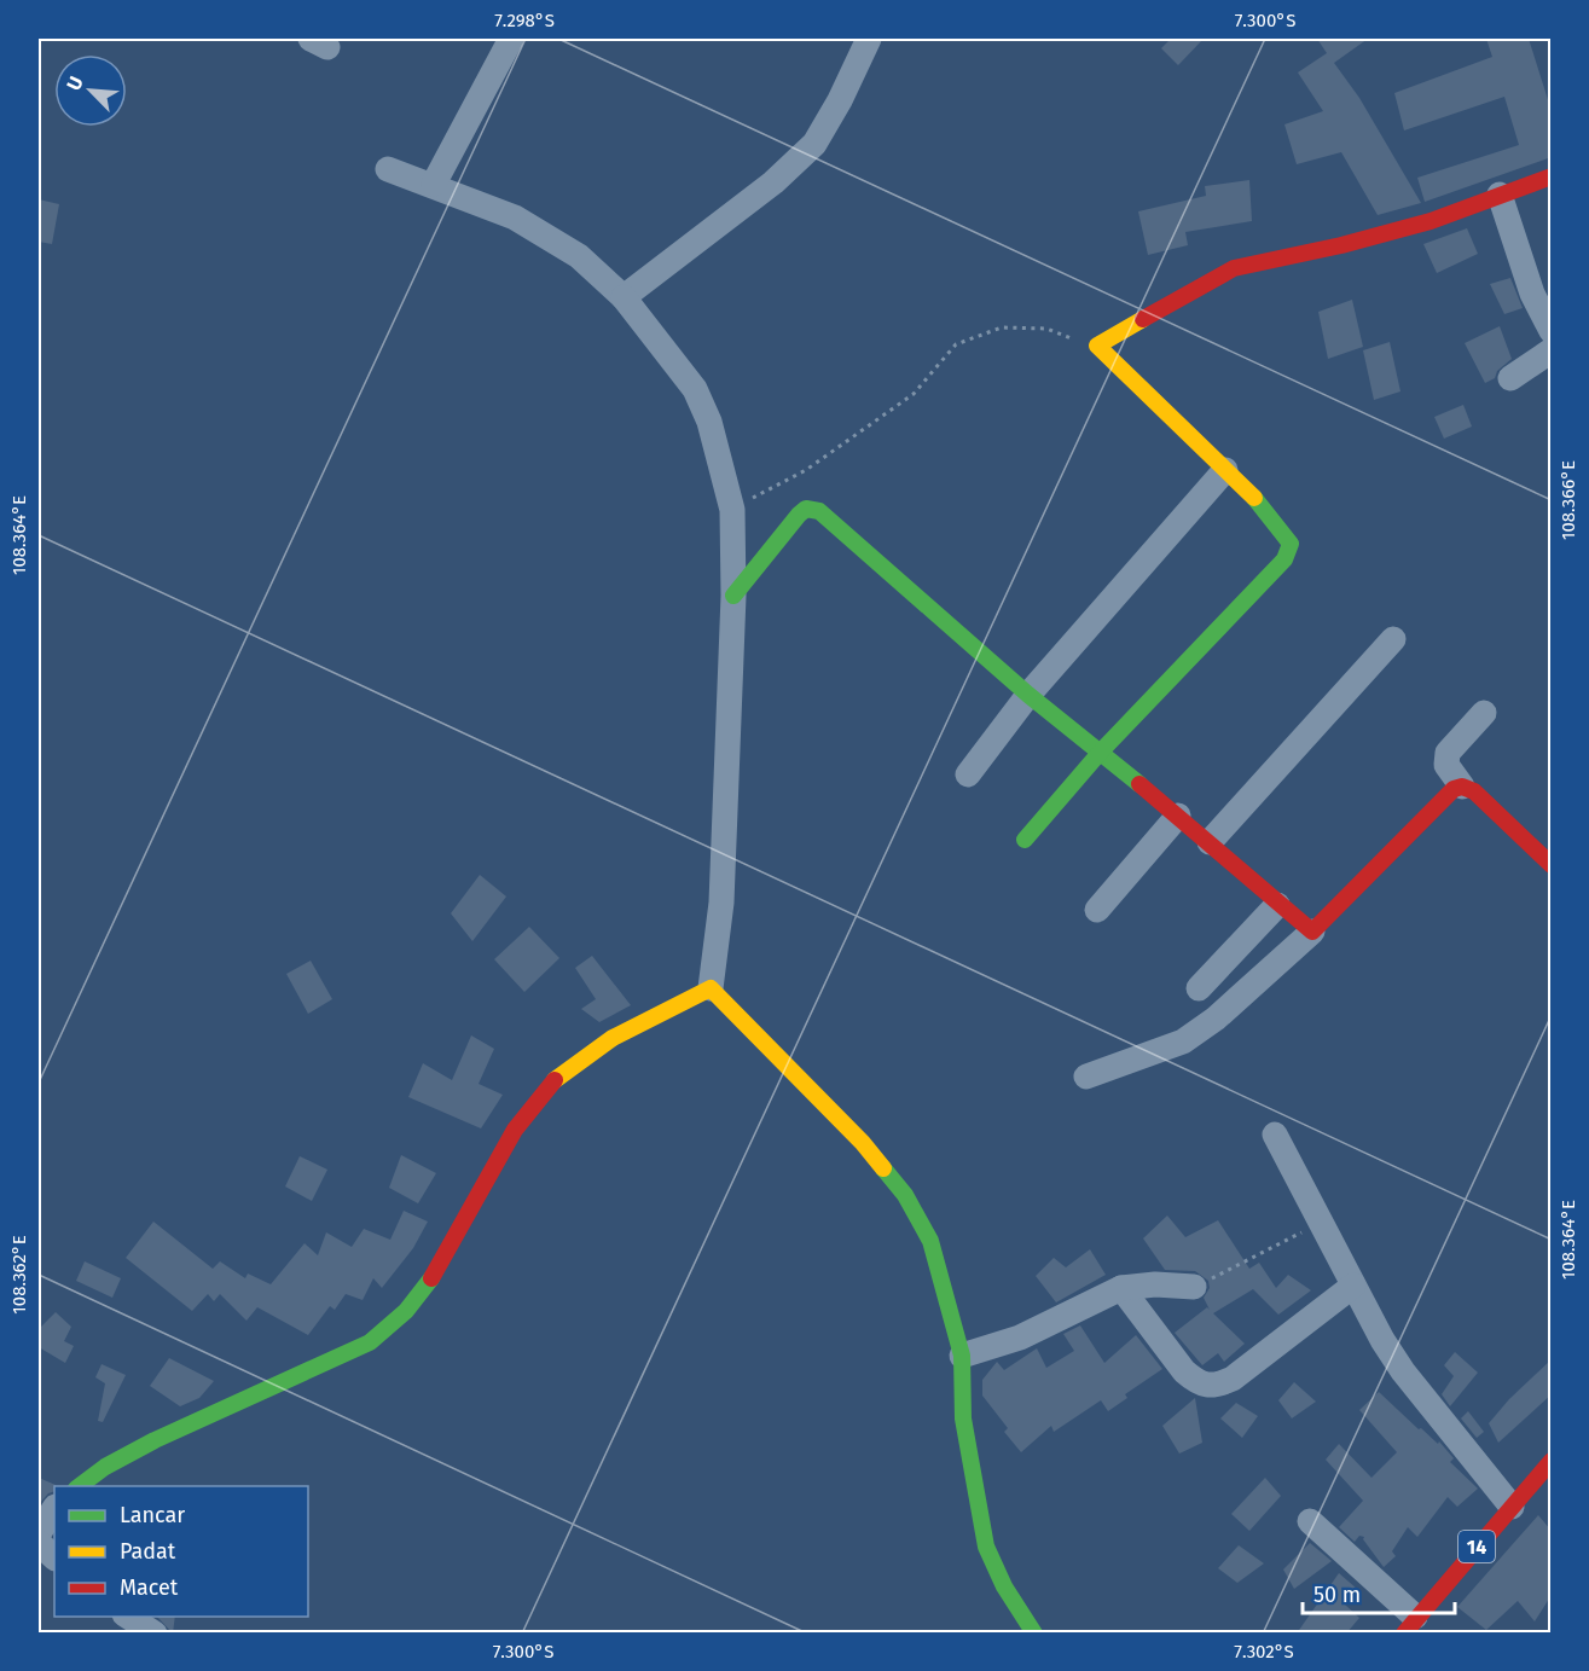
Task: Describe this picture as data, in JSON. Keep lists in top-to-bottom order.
{
  "streets": {
    "main road": ["14"]
  },
  "legend": ["Lancar", "Padat", "Macet"],
  "scale_bar": "50 m",
  "north": "top left",
  "coordinates": [
    "7.298°S",
    "7.300°S",
    "108.366°E",
    "108.364°E",
    "108.362°E",
    "7.302°S"
  ]
}
